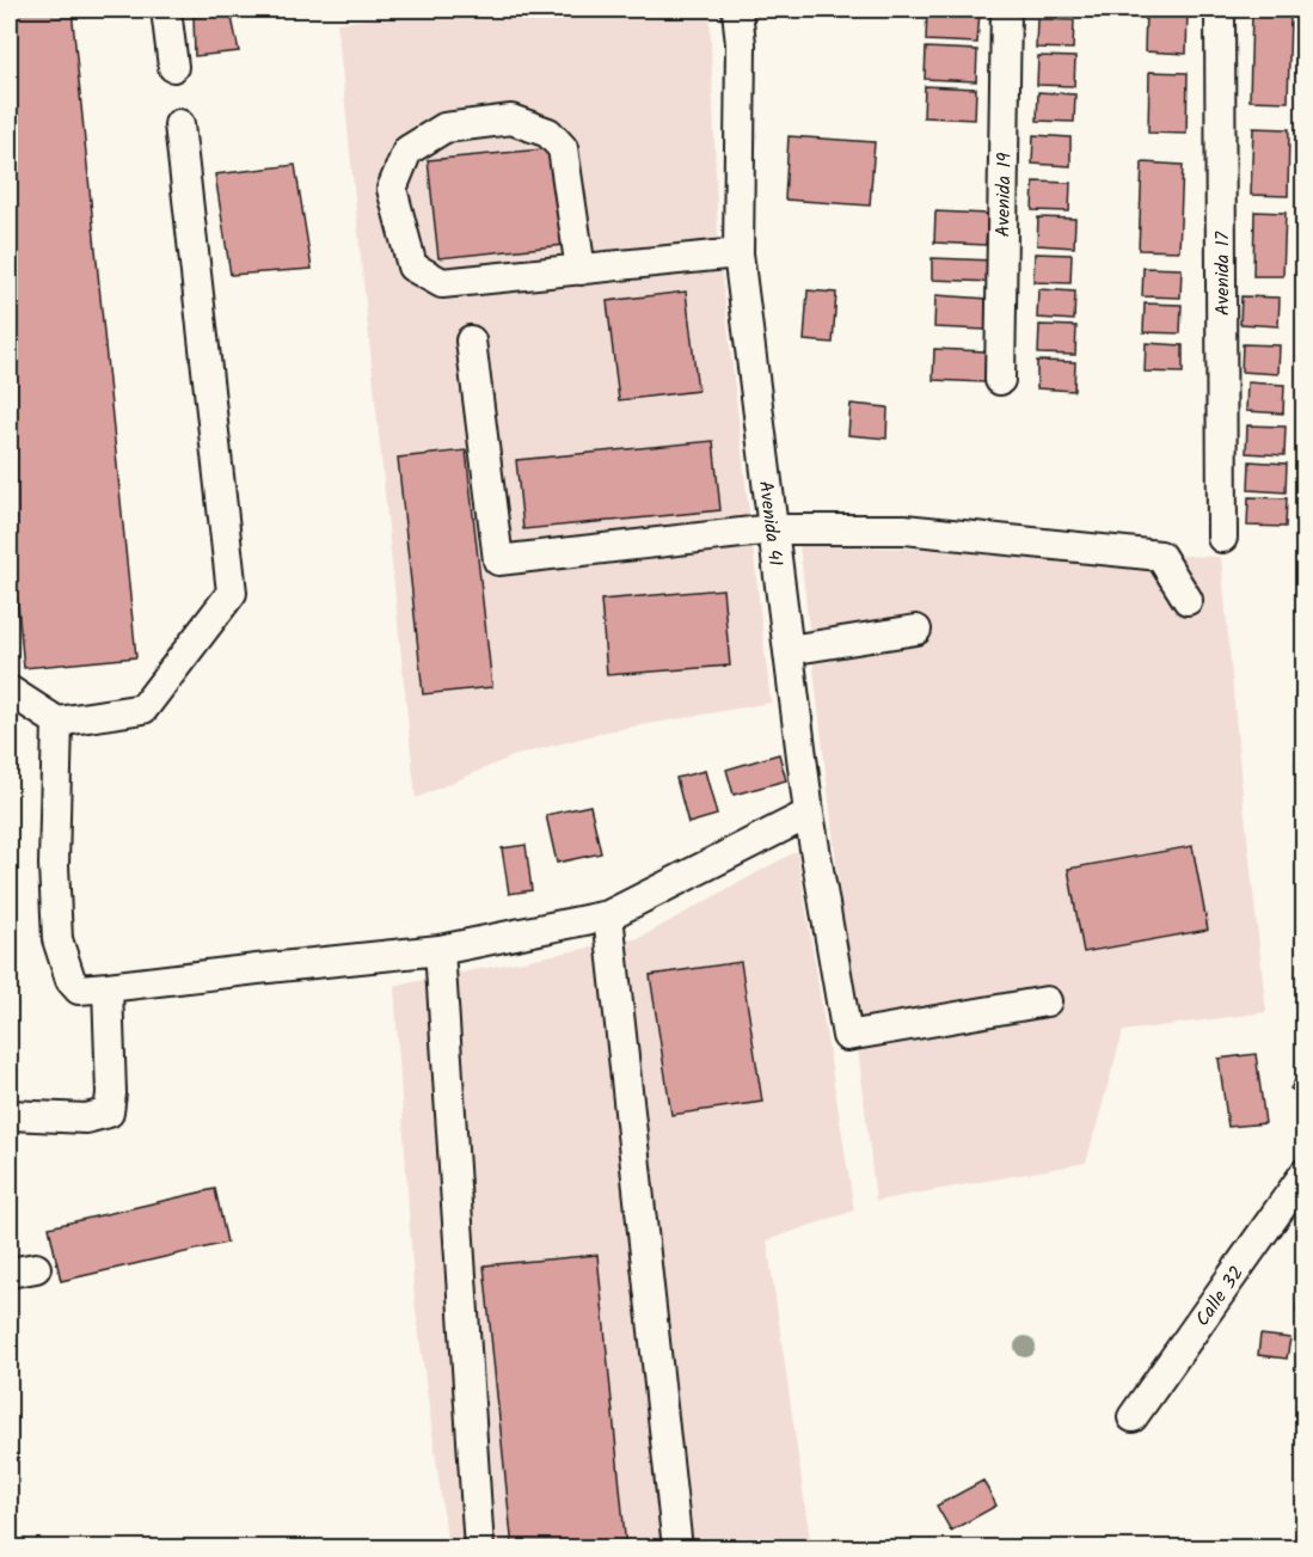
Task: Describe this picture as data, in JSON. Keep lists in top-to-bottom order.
{
  "streets": {
    "street": [
      "Avenida 19",
      "Avenida 17",
      "Avenida 41",
      "Calle 32"
    ]
  }
}
